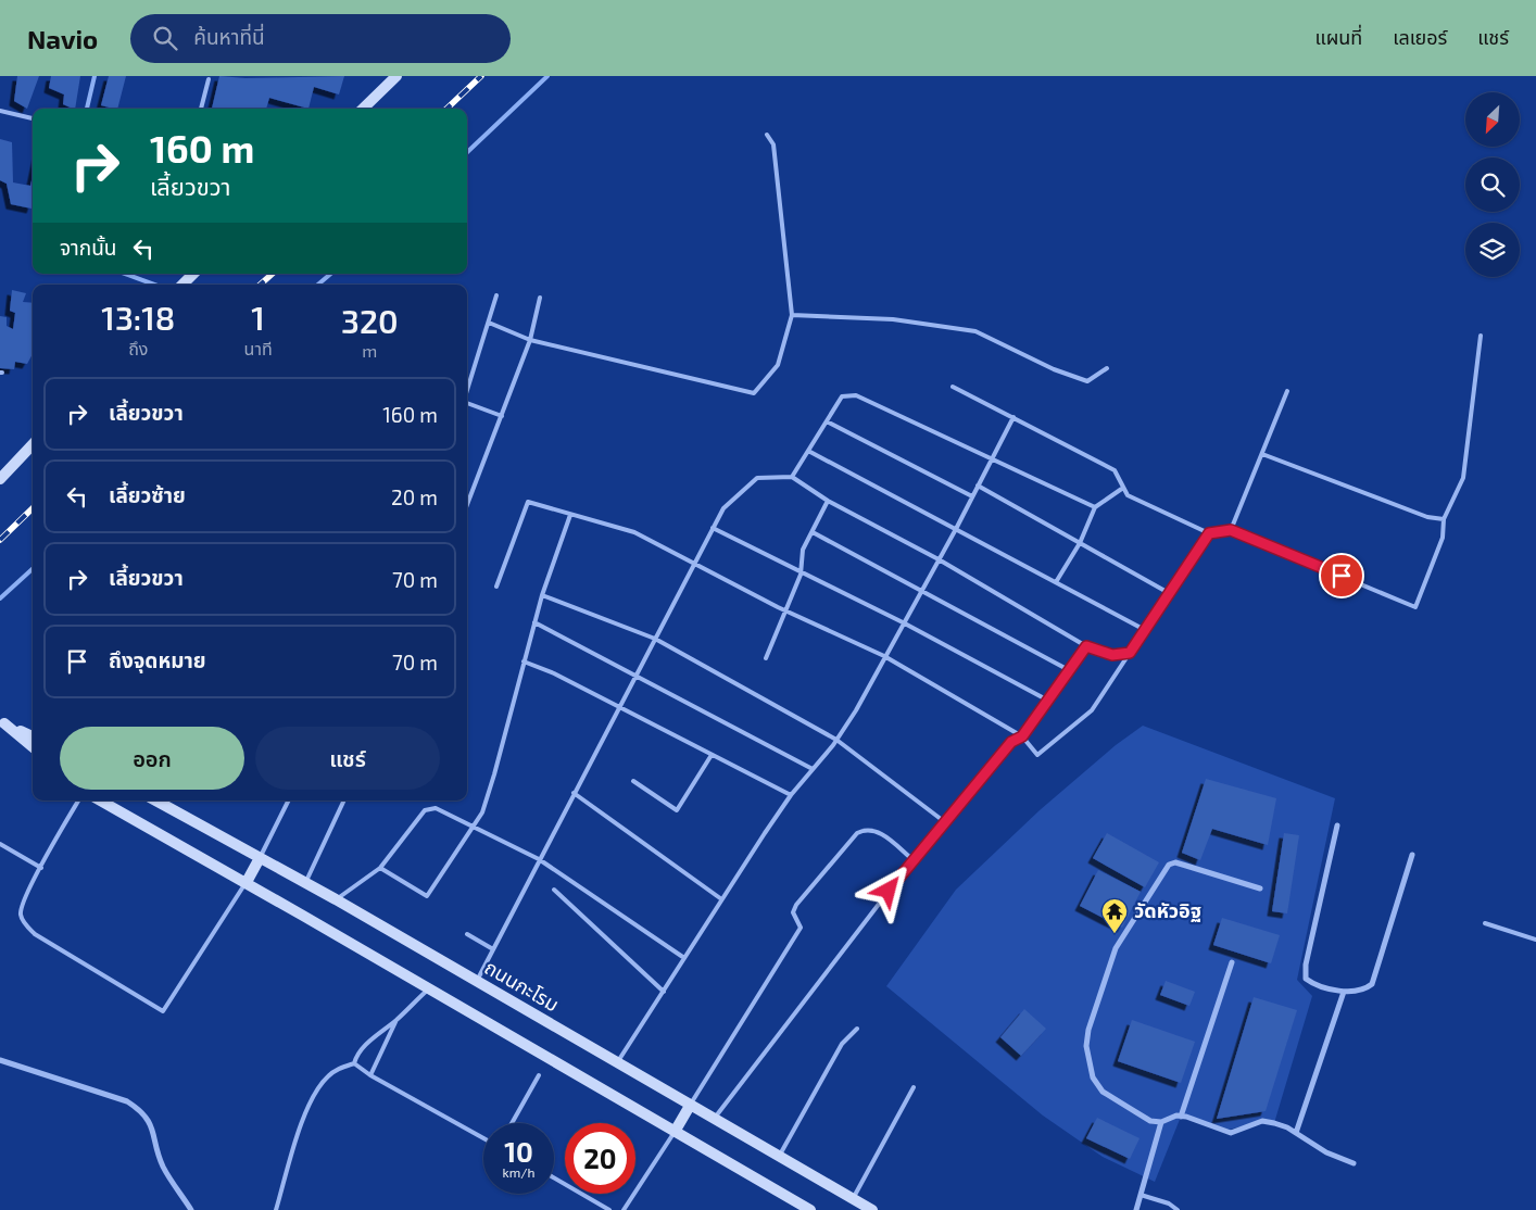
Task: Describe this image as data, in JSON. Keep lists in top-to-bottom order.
{
  "streets": {
    "main road": ["ถนนกะโรม"]
  },
  "places": {
    "temple": ["วัดหัวอิฐ"]
  },
  "north": "bottom left",
  "page": {
    "header": "Navio",
    "search": "ค้นหาที่นี่",
    "nav": ["แผนที่", "เลเยอร์", "แชร์"],
    "turn": ["160 m", "เลี้ยวขวา"],
    "then": "จากนั้น",
    "eta": [
      "13:18",
      "ถึง",
      "1",
      "นาที",
      "320",
      "m"
    ],
    "list": [
      {
        "name": "เลี้ยวขวา",
        "value": "160 m"
      },
      {
        "name": "เลี้ยวซ้าย",
        "value": "20 m"
      },
      {
        "name": "เลี้ยวขวา",
        "value": "70 m"
      },
      {
        "name": "ถึงจุดหมาย",
        "value": "70 m"
      }
    ],
    "buttons": ["ออก", "แชร์"],
    "speed": "10 km/h",
    "limit": "20"
  }
}
